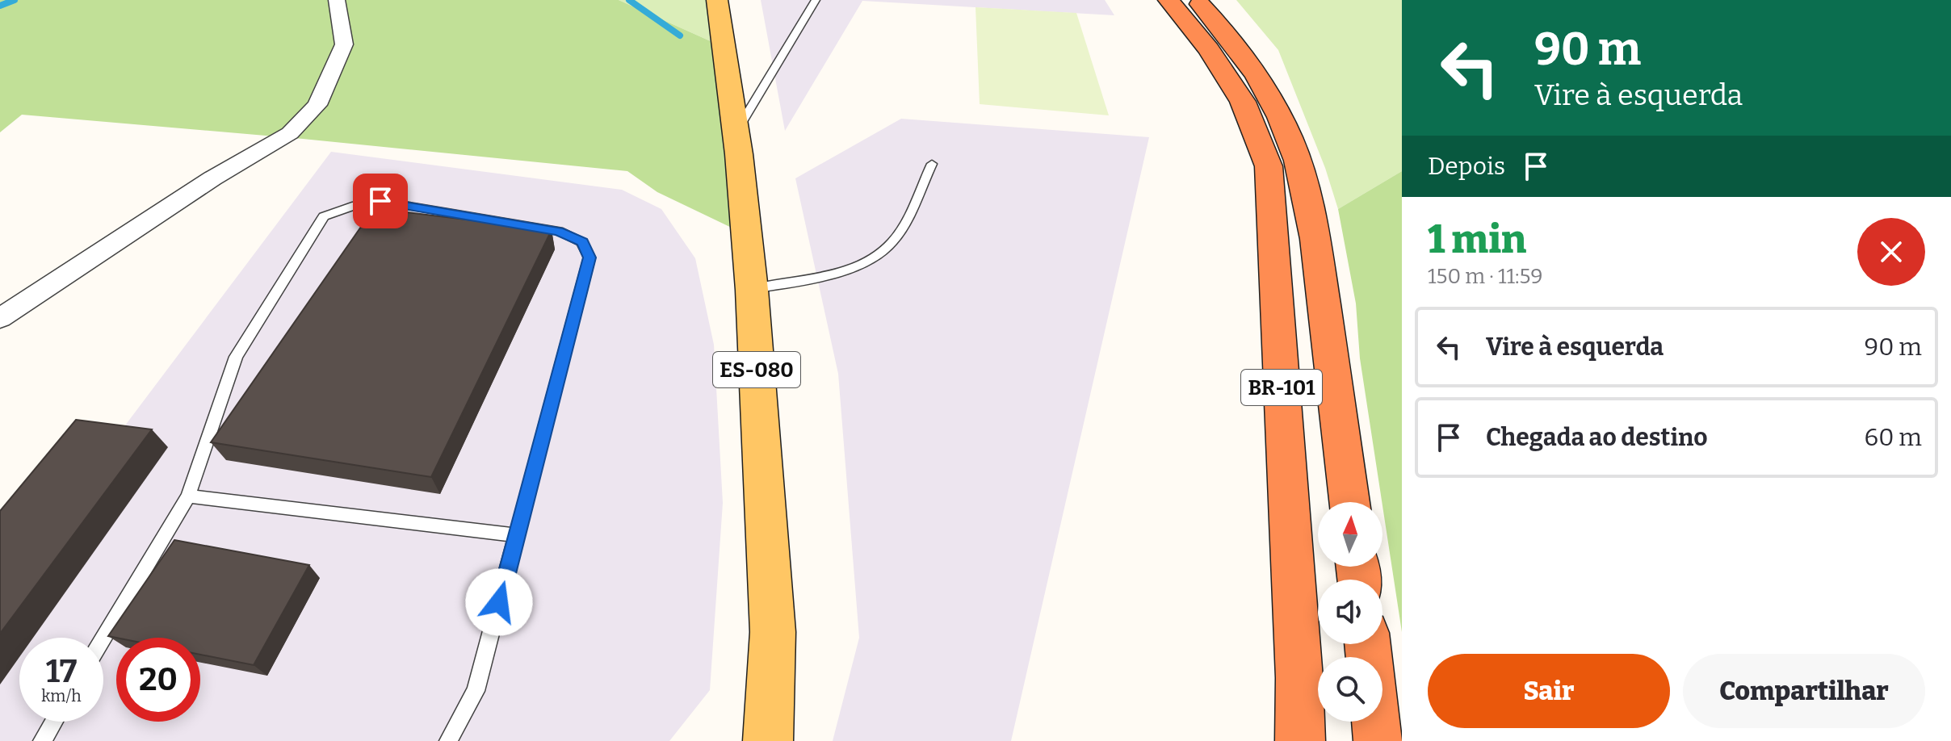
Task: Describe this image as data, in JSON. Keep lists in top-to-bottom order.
{
  "streets": {
    "highway": ["BR-101"],
    "main road": ["ES-080"]
  },
  "north": "top",
  "page": {
    "turn": ["90 m", "Vire à esquerda"],
    "then": "Depois",
    "heading": ["1 min", "150 m · 11:59"],
    "list": [
      {
        "name": "Vire à esquerda",
        "value": "90 m"
      },
      {
        "name": "Chegada ao destino",
        "value": "60 m"
      }
    ],
    "speed": "17 km/h",
    "limit": "20",
    "buttons": ["Sair", "Compartilhar"]
  }
}
